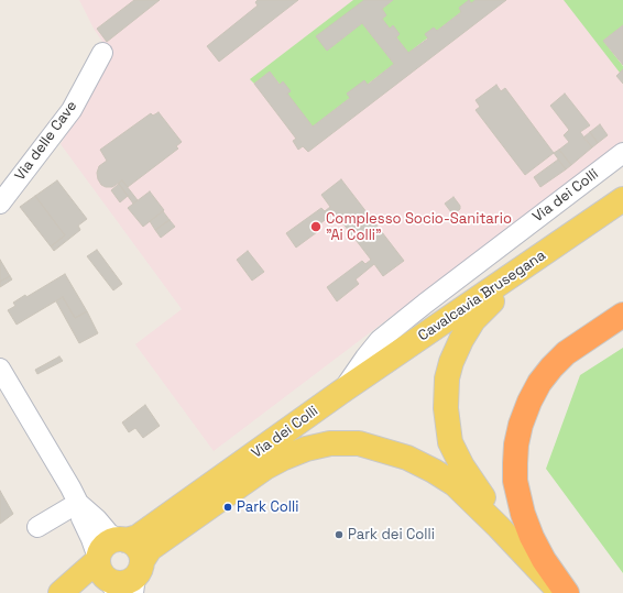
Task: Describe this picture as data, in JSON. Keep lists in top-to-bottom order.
{
  "streets": {
    "main road": ["Via dei Colli", "Cavalcavia Brusegana"],
    "street": ["Via delle Cave"]
  },
  "crossings": [
    ["Via dei Colli", "Cavalcavia Brusegana"]
  ],
  "places": ["Complesso Socio-Sanitario \"Ai Colli\"", "Park Colli", "Park dei Colli"]
}
